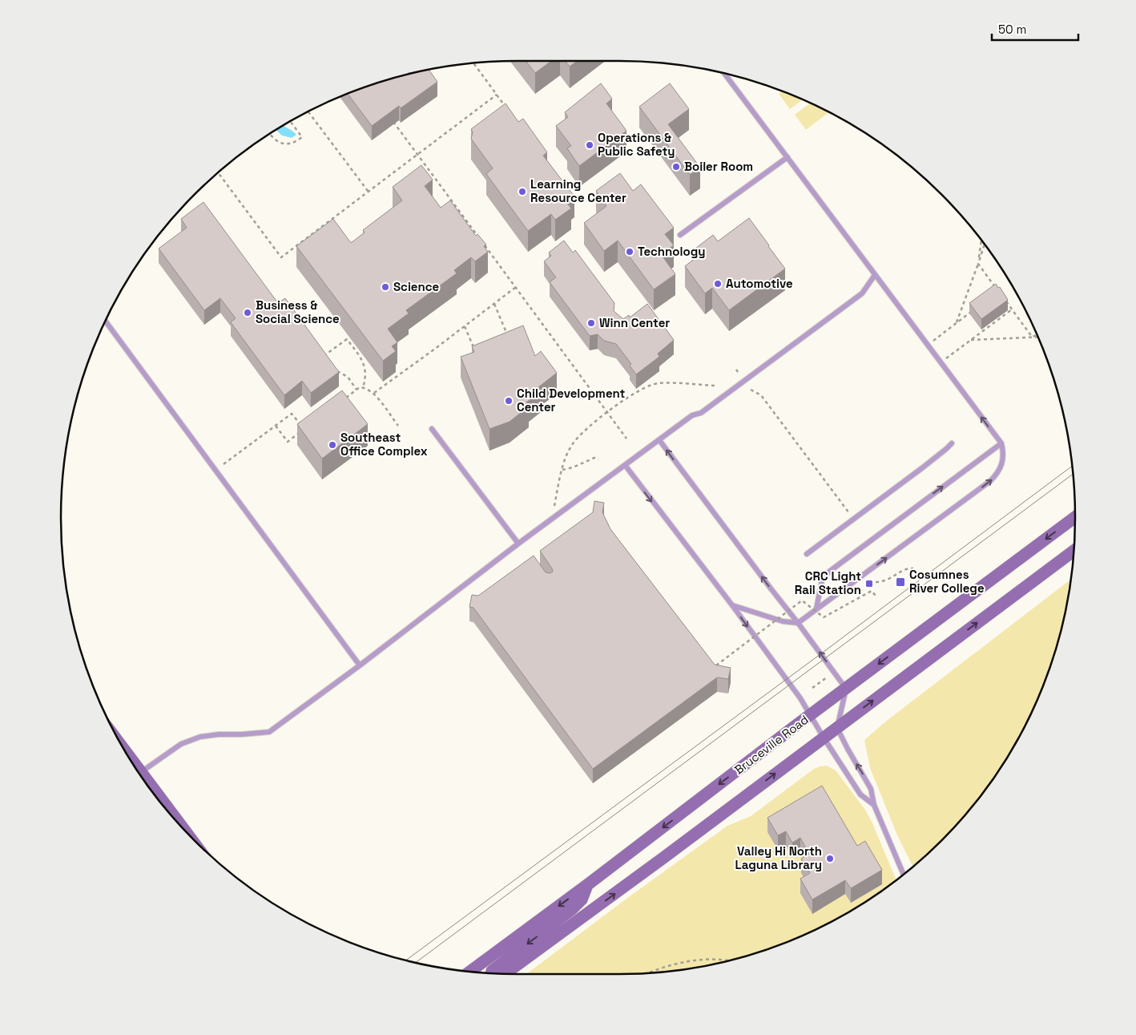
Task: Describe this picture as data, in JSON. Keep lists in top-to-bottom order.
{
  "streets": {
    "main road": ["Bruceville Road"]
  },
  "places": {
    "other": [
      "Operations & Public Safety",
      "Boiler Room",
      "Learning Resource Center",
      "Technology",
      "Automotive",
      "Science",
      "Business & Social Science",
      "Winn Center",
      "Child Development Center",
      "Southeast Office Complex",
      "Valley Hi North Laguna Library"
    ],
    "transit": ["Cosumnes River College", "CRC Light Rail Station"]
  },
  "scale_bar": "50 m"
}
